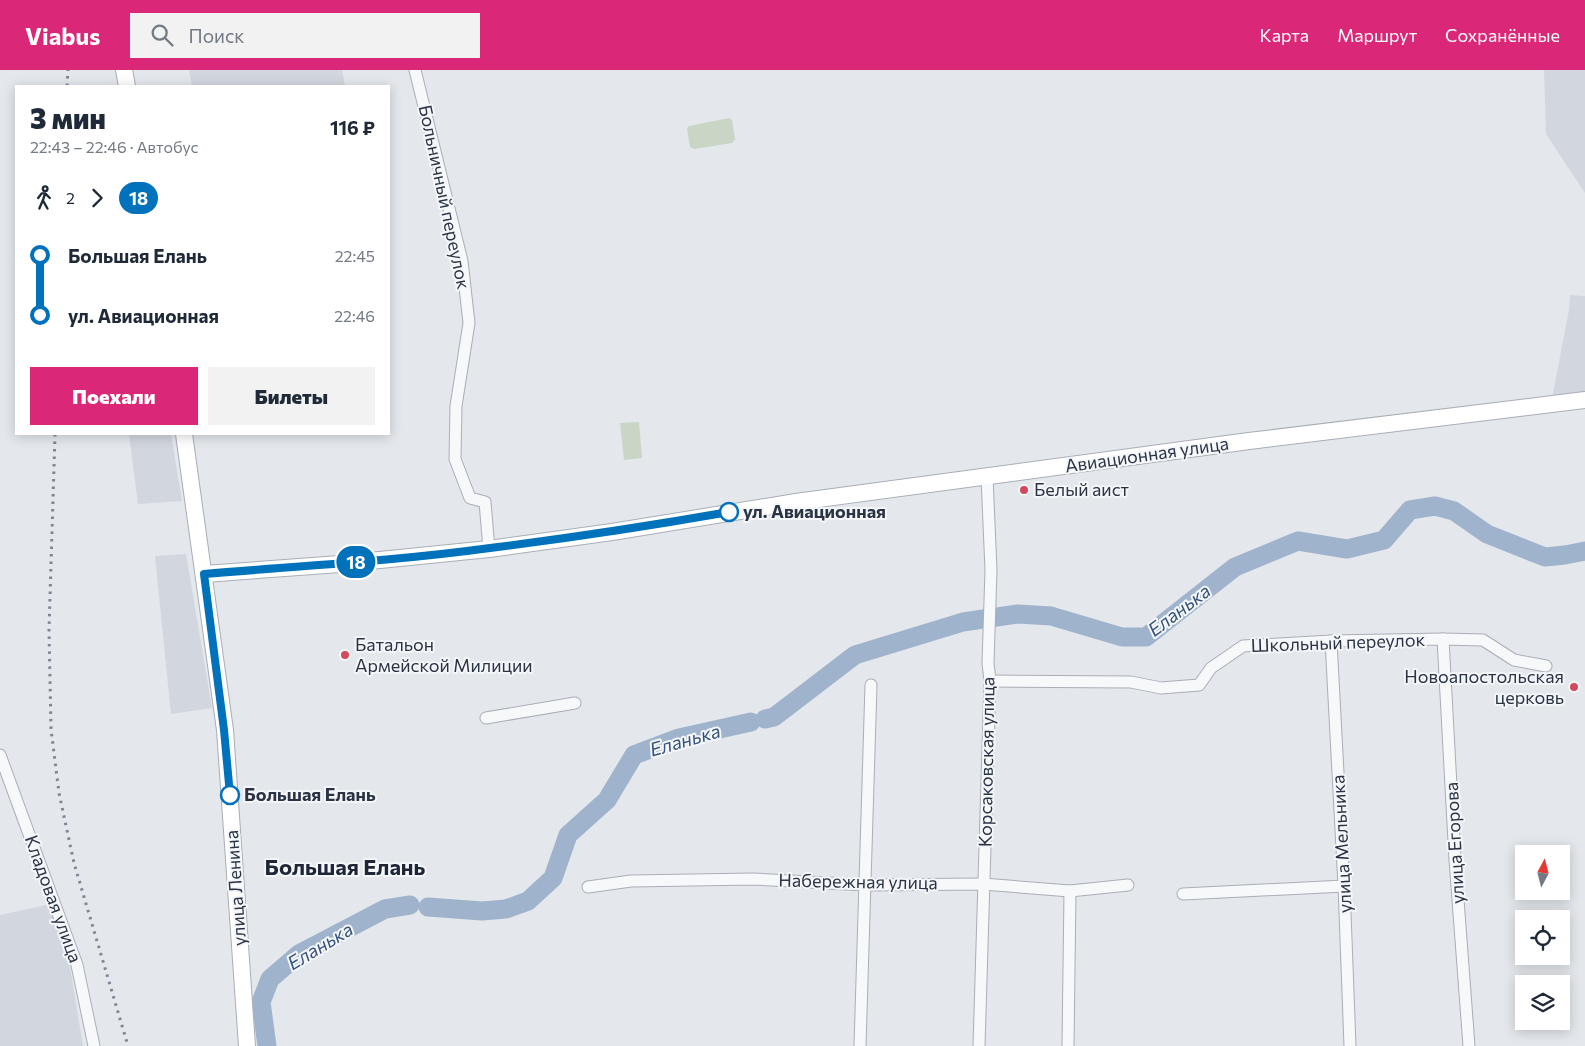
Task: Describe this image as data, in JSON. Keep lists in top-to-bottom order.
{
  "streets": {
    "street": [
      "Больничный переулок",
      "Авиационная улица",
      "Школьный переулок",
      "Корсаковская улица",
      "улица Егорова",
      "улица Мельника",
      "Набережная улица",
      "улица Ленина",
      "Кладовая улица"
    ]
  },
  "crossings": [
    ["Больничный переулок", "Авиационная улица"],
    ["Авиационная улица", "Корсаковская улица"],
    ["Авиационная улица", "улица Ленина"],
    ["Школьный переулок", "Корсаковская улица"],
    ["Школьный переулок", "улица Егорова"],
    ["Школьный переулок", "улица Мельника"],
    ["Корсаковская улица", "Набережная улица"]
  ],
  "districts": ["Большая Елань"],
  "water": ["Еланька"],
  "places": [
    "Белый аист",
    "ул. Авиационная",
    "Батальон Армейской Милиции",
    "Новоапостольская церковь",
    "Большая Елань"
  ],
  "lines": ["bus line 18"],
  "north": "top",
  "page": {
    "header": "Viabus",
    "search": "Поиск",
    "nav": ["Карта", "Маршрут", "Сохранённые"],
    "on_map": "18",
    "heading": ["3 мин", "22:43 – 22:46 · Автобус", "116 ₽"],
    "legs": ["2", "18"],
    "list": [
      {
        "name": "Большая Елань",
        "value": "22:45"
      },
      {
        "name": "ул. Авиационная",
        "value": "22:46"
      }
    ],
    "buttons": ["Поехали", "Билеты"]
  }
}
